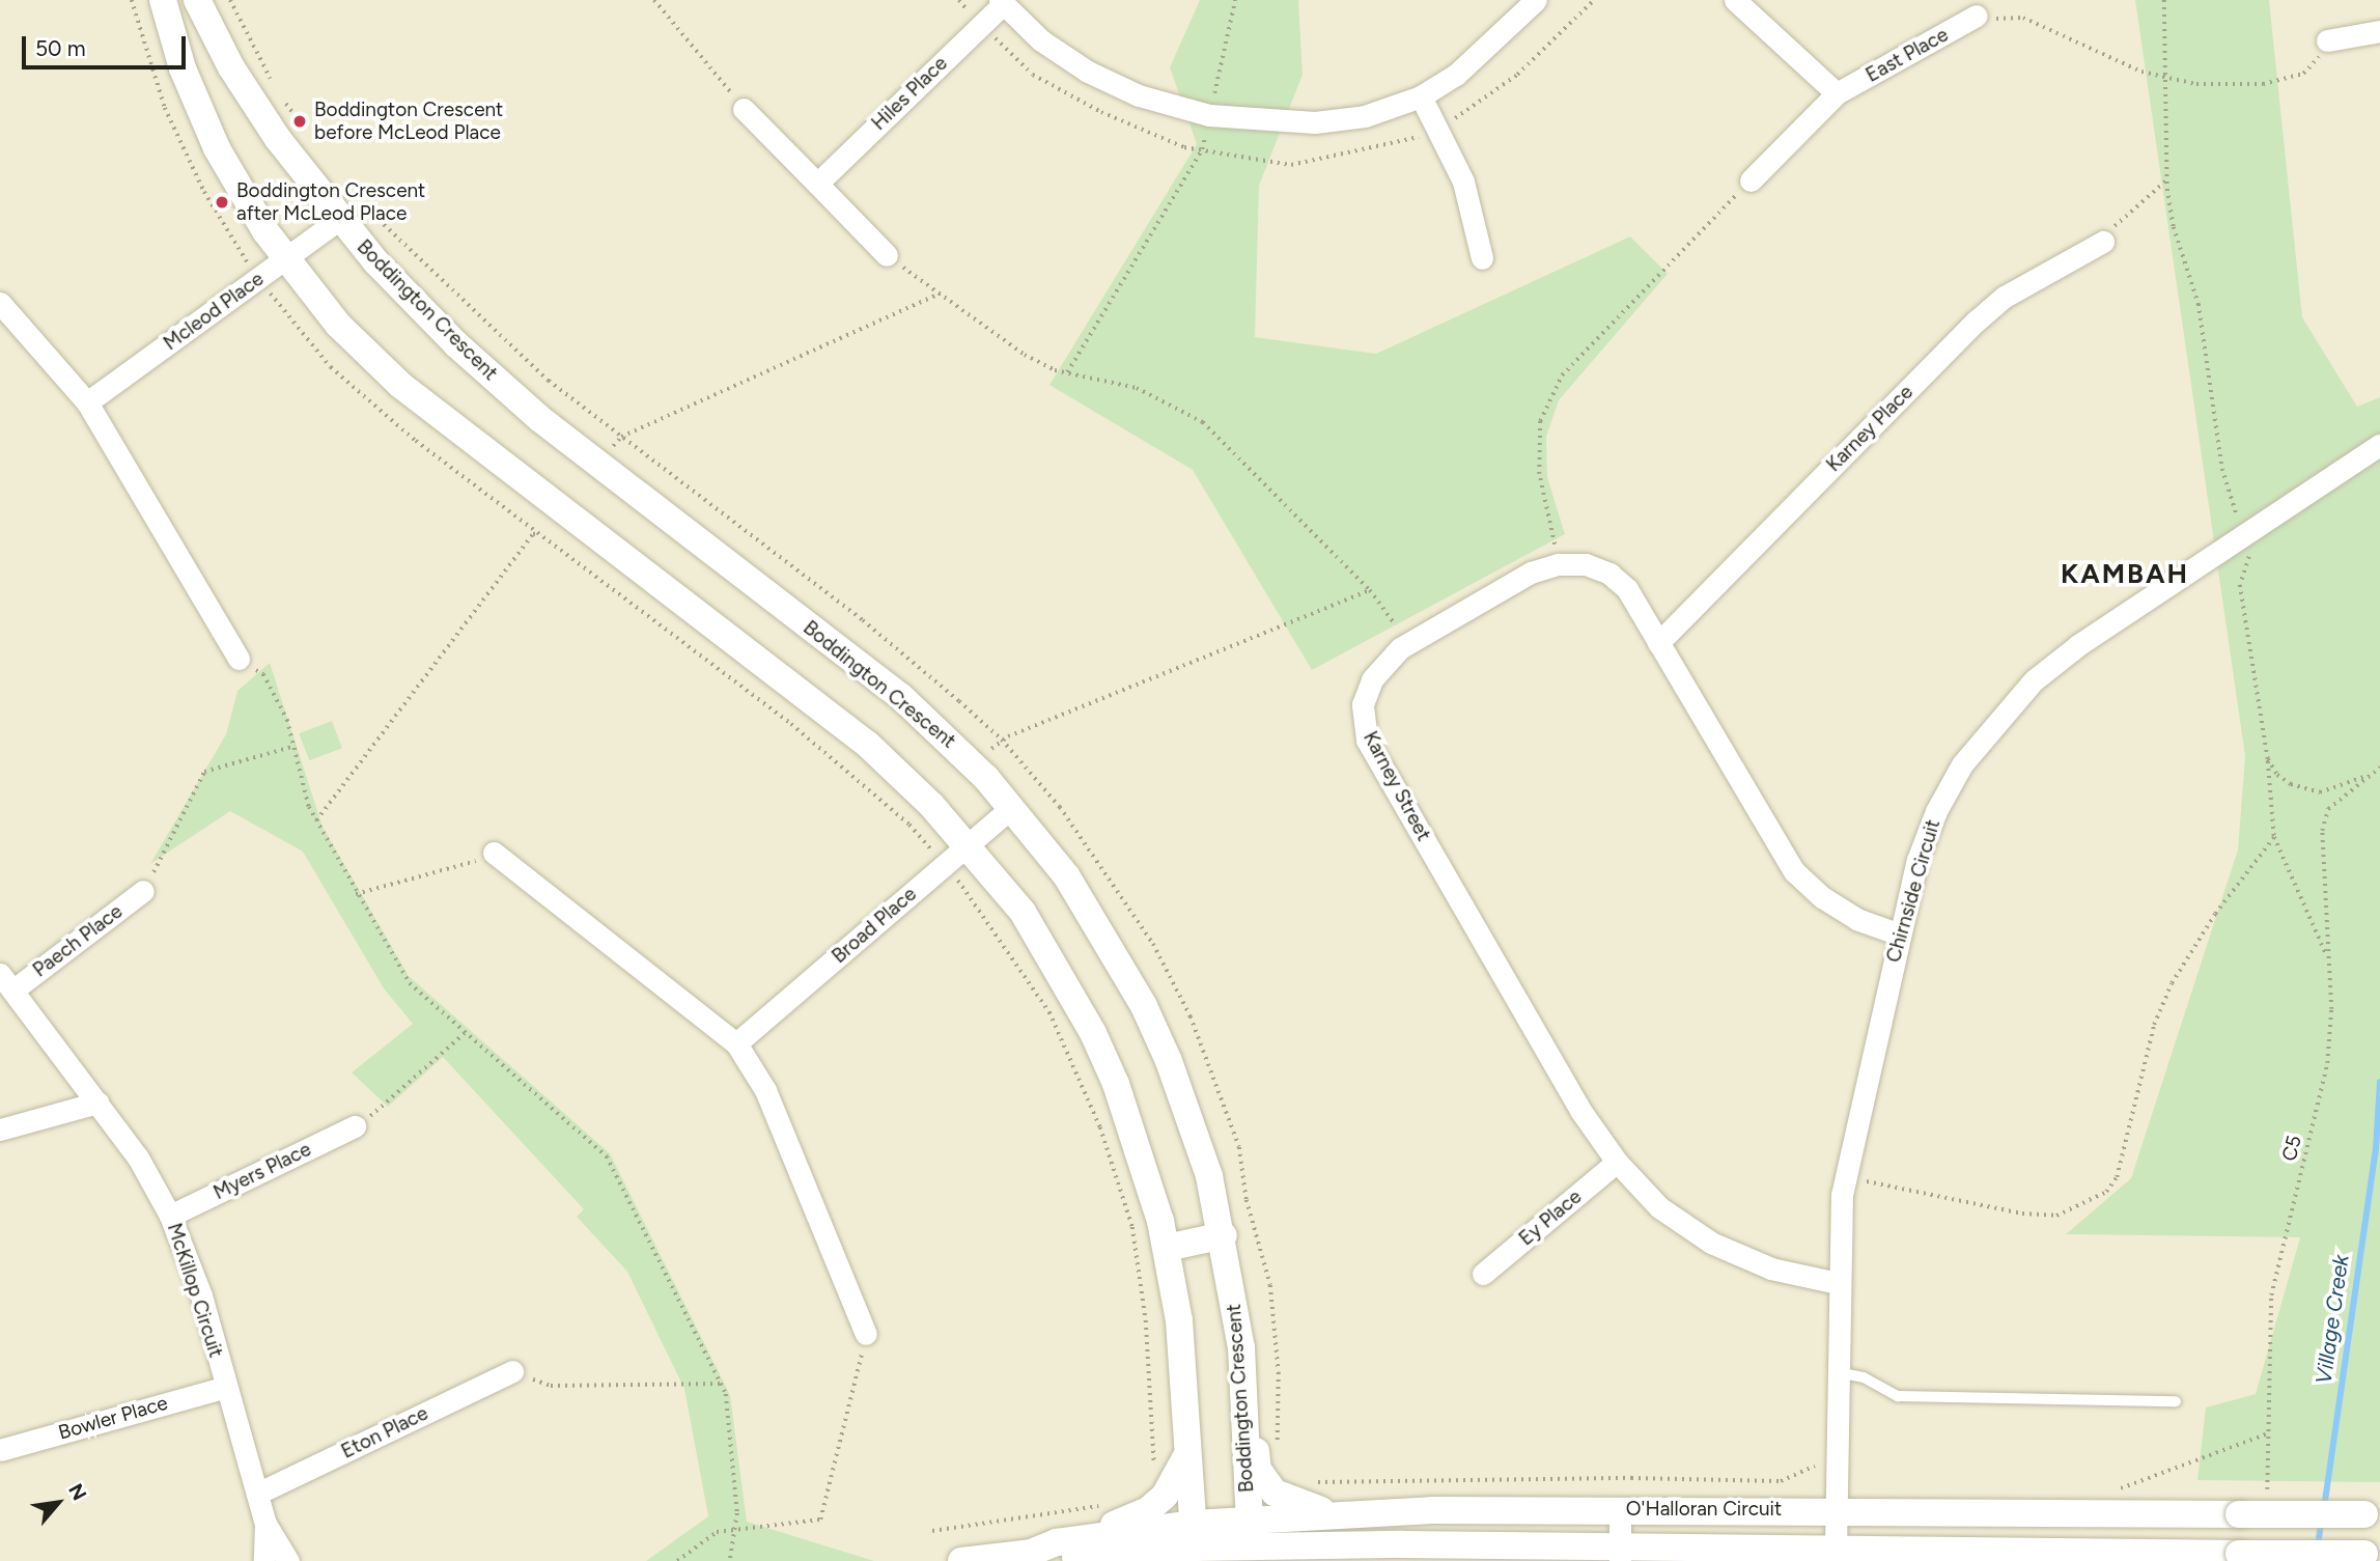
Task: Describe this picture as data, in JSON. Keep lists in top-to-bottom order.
{
  "streets": {
    "street": [
      "East Place",
      "Hiles Place",
      "Boddington Crescent",
      "Mcleod Place",
      "Karney Place",
      "Karney Street",
      "Chirnside Circuit",
      "Broad Place",
      "Paech Place",
      "Myers Place",
      "Ey Place",
      "McKillop Circuit",
      "Bowler Place",
      "Eton Place",
      "O'Halloran Circuit"
    ],
    "path": ["C5"]
  },
  "crossings": [
    ["Boddington Crescent", "Mcleod Place"],
    ["Boddington Crescent", "Broad Place"],
    ["Boddington Crescent", "O'Halloran Circuit"],
    ["Karney Place", "Karney Street"],
    ["Karney Street", "Chirnside Circuit"],
    ["Karney Street", "Ey Place"],
    ["Chirnside Circuit", "O'Halloran Circuit"],
    ["Paech Place", "McKillop Circuit"],
    ["Myers Place", "McKillop Circuit"],
    ["McKillop Circuit", "Bowler Place"],
    ["McKillop Circuit", "Eton Place"]
  ],
  "districts": ["KAMBAH"],
  "water": ["Village Creek"],
  "places": ["Boddington Crescent before McLeod Place", "Boddington Crescent after McLeod Place"],
  "scale_bar": "50 m",
  "north": "top right"
}
